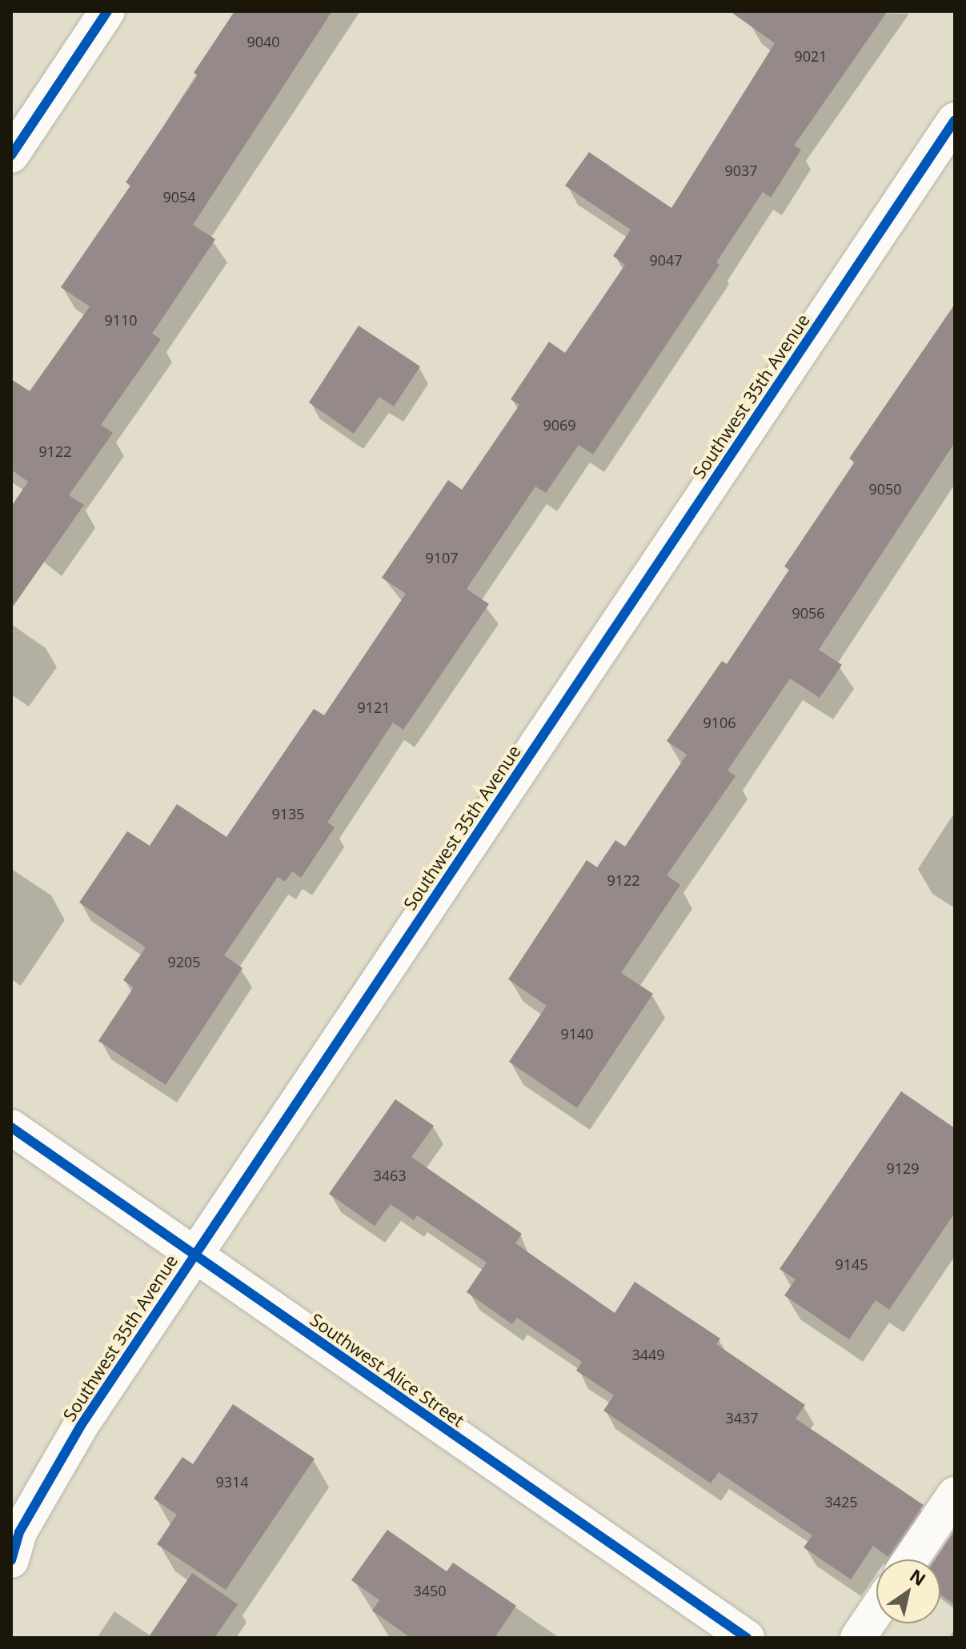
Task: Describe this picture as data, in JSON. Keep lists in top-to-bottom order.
{
  "streets": {
    "street": ["Southwest 35th Avenue", "Southwest Alice Street"]
  },
  "crossings": [
    ["Southwest 35th Avenue", "Southwest Alice Street"]
  ],
  "house_numbers": [
    "9040",
    "9021",
    "9037",
    "9054",
    "9047",
    "9110",
    "9069",
    "9122",
    "9050",
    "9107",
    "9056",
    "9121",
    "9106",
    "9135",
    "9122",
    "9205",
    "9140",
    "9129",
    "3463",
    "9145",
    "3449",
    "3437",
    "9314",
    "3425",
    "3450"
  ],
  "north": "top right"
}
